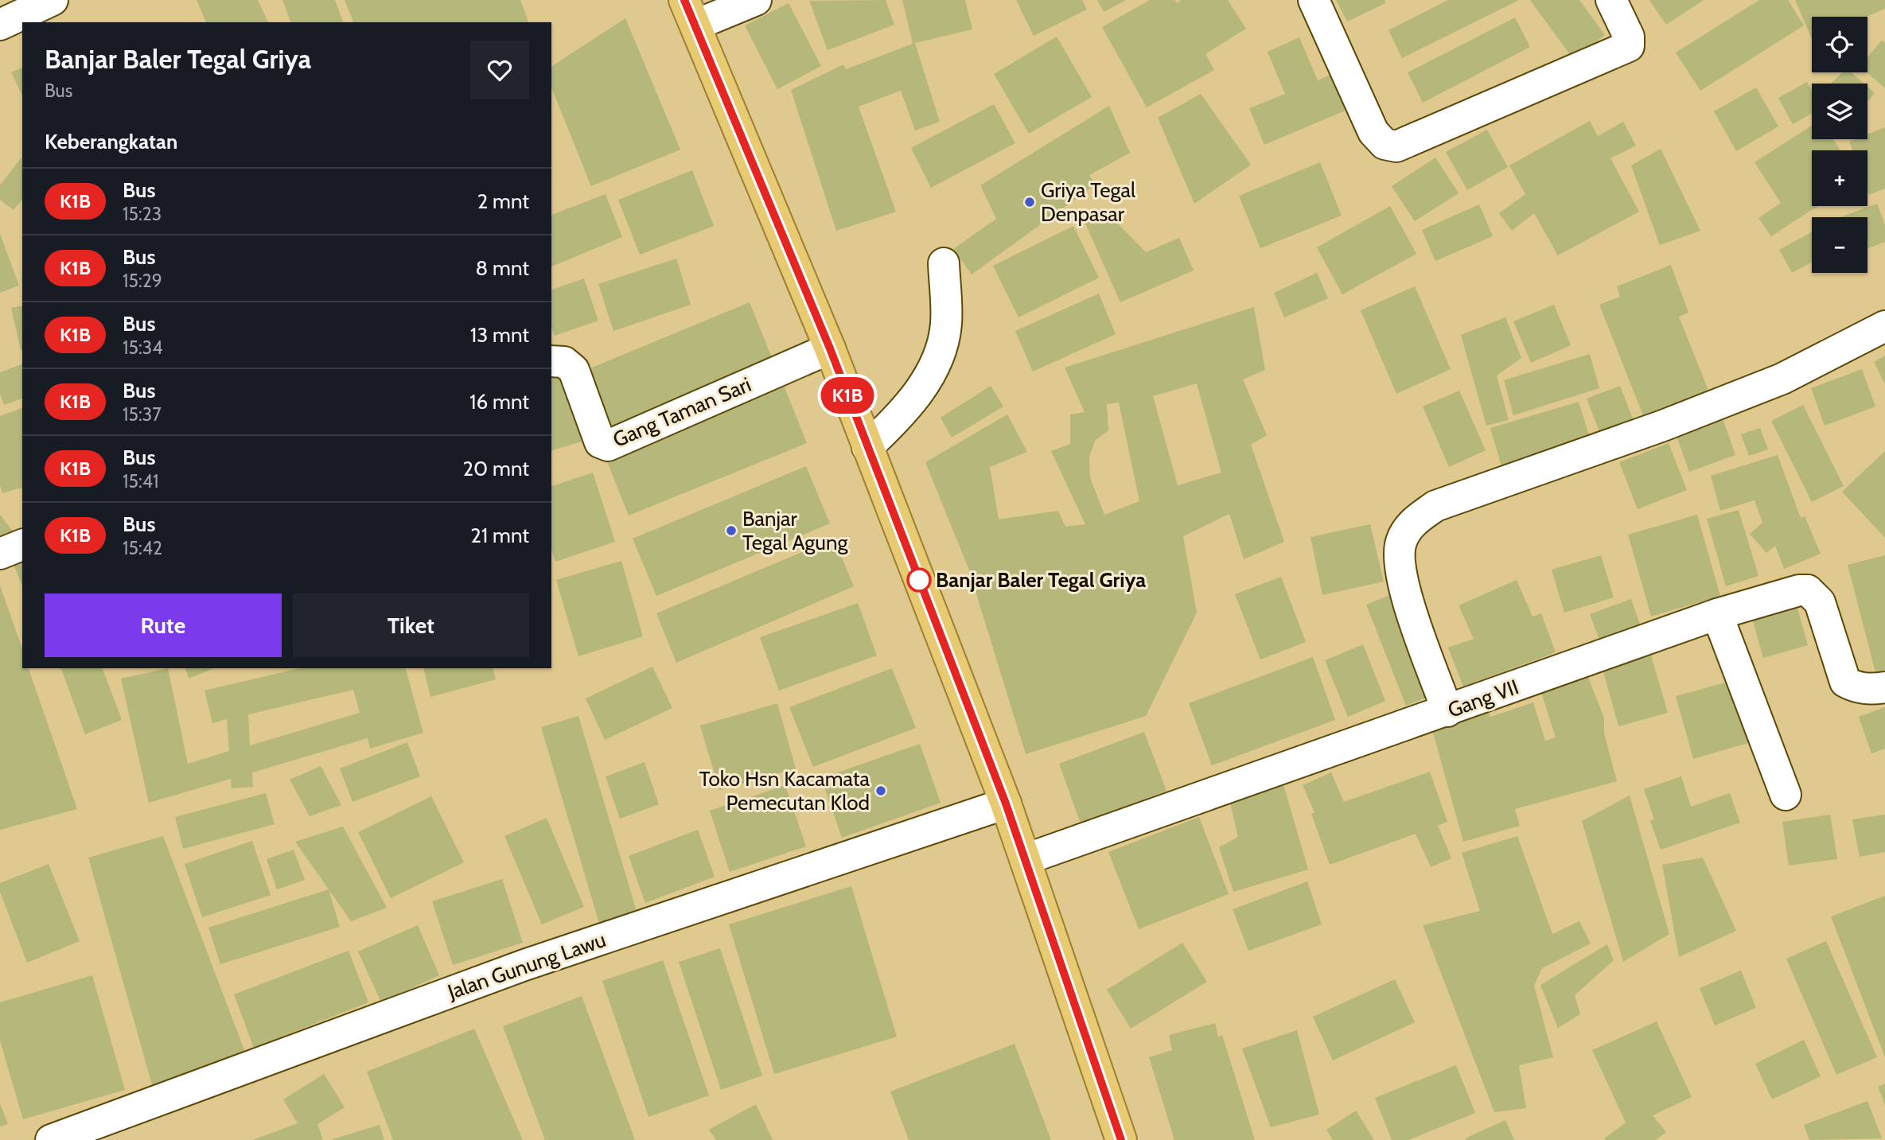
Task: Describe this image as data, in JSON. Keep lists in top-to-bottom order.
{
  "streets": {
    "street": ["Gang Taman Sari", "Gang VII", "Jalan Gunung Lawu"]
  },
  "places": [
    "Griya Tegal Denpasar",
    "Banjar Tegal Agung",
    "Banjar Baler Tegal Griya",
    "Toko Hsn Kacamata Pemecutan Klod"
  ],
  "lines": ["bus line K1B"],
  "page": {
    "on_map": "K1B",
    "map_buttons": ["+", "−"],
    "heading": [
      ["Banjar Baler Tegal Griya", "Bus"],
      "Keberangkatan"
    ],
    "list": [
      {
        "mark": "K1B",
        "name": "Bus",
        "note": "15:23",
        "value": "2 mnt"
      },
      {
        "mark": "K1B",
        "name": "Bus",
        "note": "15:29",
        "value": "8 mnt"
      },
      {
        "mark": "K1B",
        "name": "Bus",
        "note": "15:34",
        "value": "13 mnt"
      },
      {
        "mark": "K1B",
        "name": "Bus",
        "note": "15:37",
        "value": "16 mnt"
      },
      {
        "mark": "K1B",
        "name": "Bus",
        "note": "15:41",
        "value": "20 mnt"
      },
      {
        "mark": "K1B",
        "name": "Bus",
        "note": "15:42",
        "value": "21 mnt"
      }
    ],
    "buttons": ["Rute", "Tiket"]
  }
}
